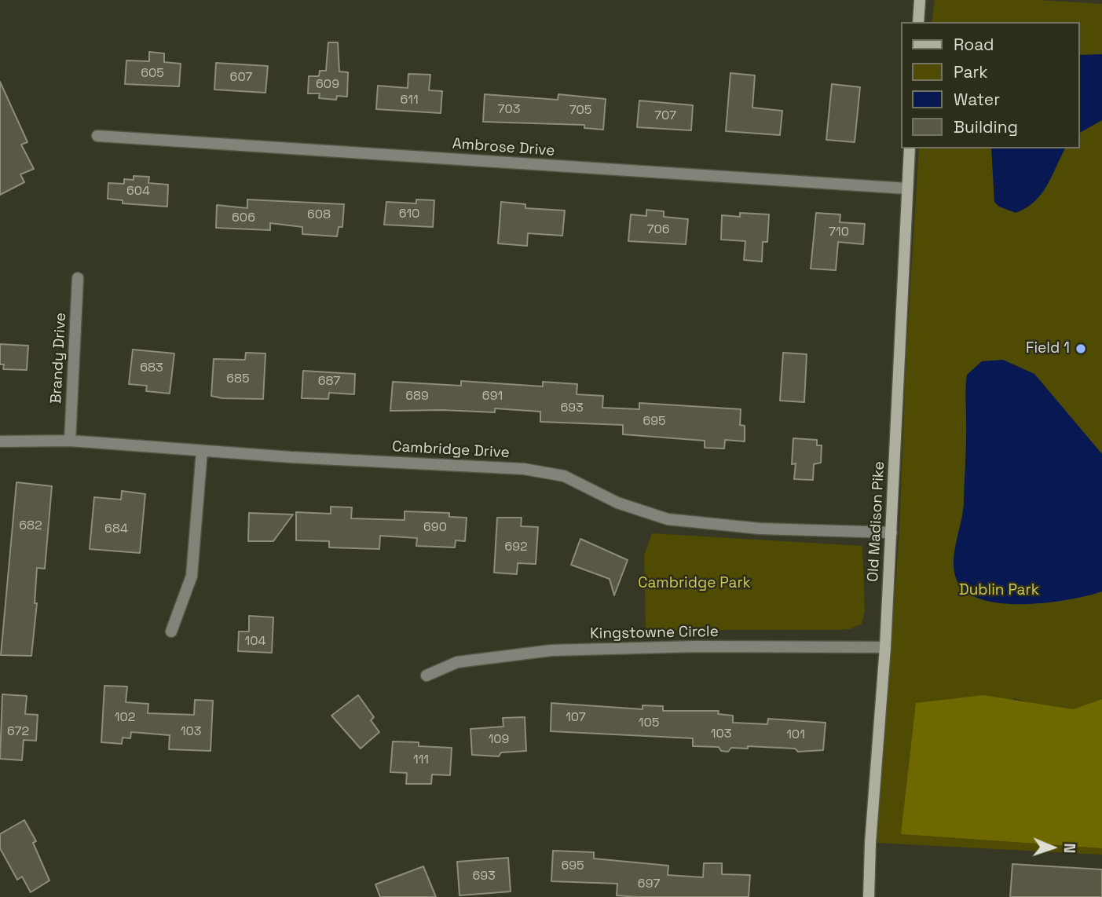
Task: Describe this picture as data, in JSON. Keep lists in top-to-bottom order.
{
  "streets": {
    "main road": ["Old Madison Pike"],
    "street": [
      "Ambrose Drive",
      "Brandy Drive",
      "Cambridge Drive",
      "Kingstowne Circle"
    ]
  },
  "crossings": [
    ["Ambrose Drive", "Old Madison Pike"],
    ["Brandy Drive", "Cambridge Drive"],
    ["Cambridge Drive", "Old Madison Pike"],
    ["Old Madison Pike", "Kingstowne Circle"]
  ],
  "parks": ["Cambridge Park", "Dublin Park"],
  "places": ["Field 1"],
  "house_numbers": [
    "605",
    "607",
    "609",
    "611",
    "703",
    "705",
    "707",
    "604",
    "610",
    "608",
    "606",
    "706",
    "710",
    "683",
    "685",
    "687",
    "689",
    "691",
    "693",
    "695",
    "682",
    "690",
    "684",
    "692",
    "104",
    "102",
    "107",
    "105",
    "672",
    "103",
    "103",
    "101",
    "109",
    "111",
    "695",
    "693",
    "697"
  ],
  "legend": [
    "Road",
    "Park",
    "Water",
    "Building"
  ],
  "north": "right"
}
